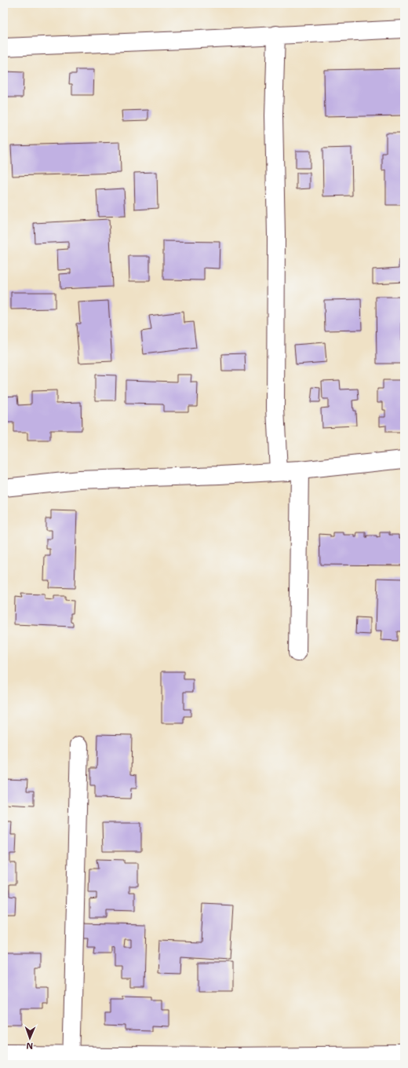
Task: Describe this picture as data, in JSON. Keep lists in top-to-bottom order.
{
  "north": "bottom"
}
